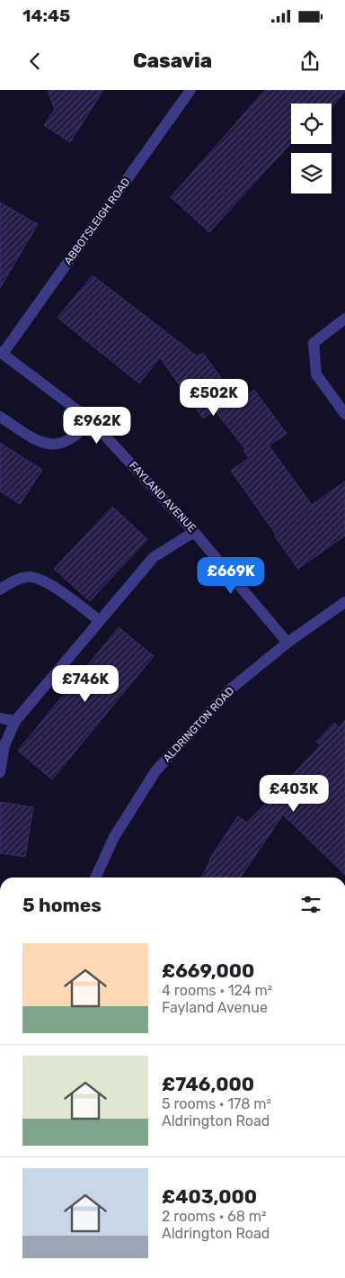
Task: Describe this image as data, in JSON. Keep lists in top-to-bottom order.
{
  "streets": {
    "street": ["ABBOTSLEIGH ROAD", "FAYLAND AVENUE", "ALDRINGTON ROAD"]
  },
  "crossings": [
    ["ABBOTSLEIGH ROAD", "FAYLAND AVENUE"],
    ["FAYLAND AVENUE", "ALDRINGTON ROAD"]
  ],
  "page": {
    "status": "14:45",
    "header": "Casavia",
    "price": [
      "£502K",
      "£962K",
      "£669K",
      "£746K",
      "£403K"
    ],
    "heading": "5 homes",
    "list": [
      {
        "name": "£669,000",
        "note": "4 rooms · 124 m² · Fayland Avenue"
      },
      {
        "name": "£746,000",
        "note": "5 rooms · 178 m² · Aldrington Road"
      },
      {
        "name": "£403,000",
        "note": "2 rooms · 68 m² · Aldrington Road"
      }
    ]
  }
}
